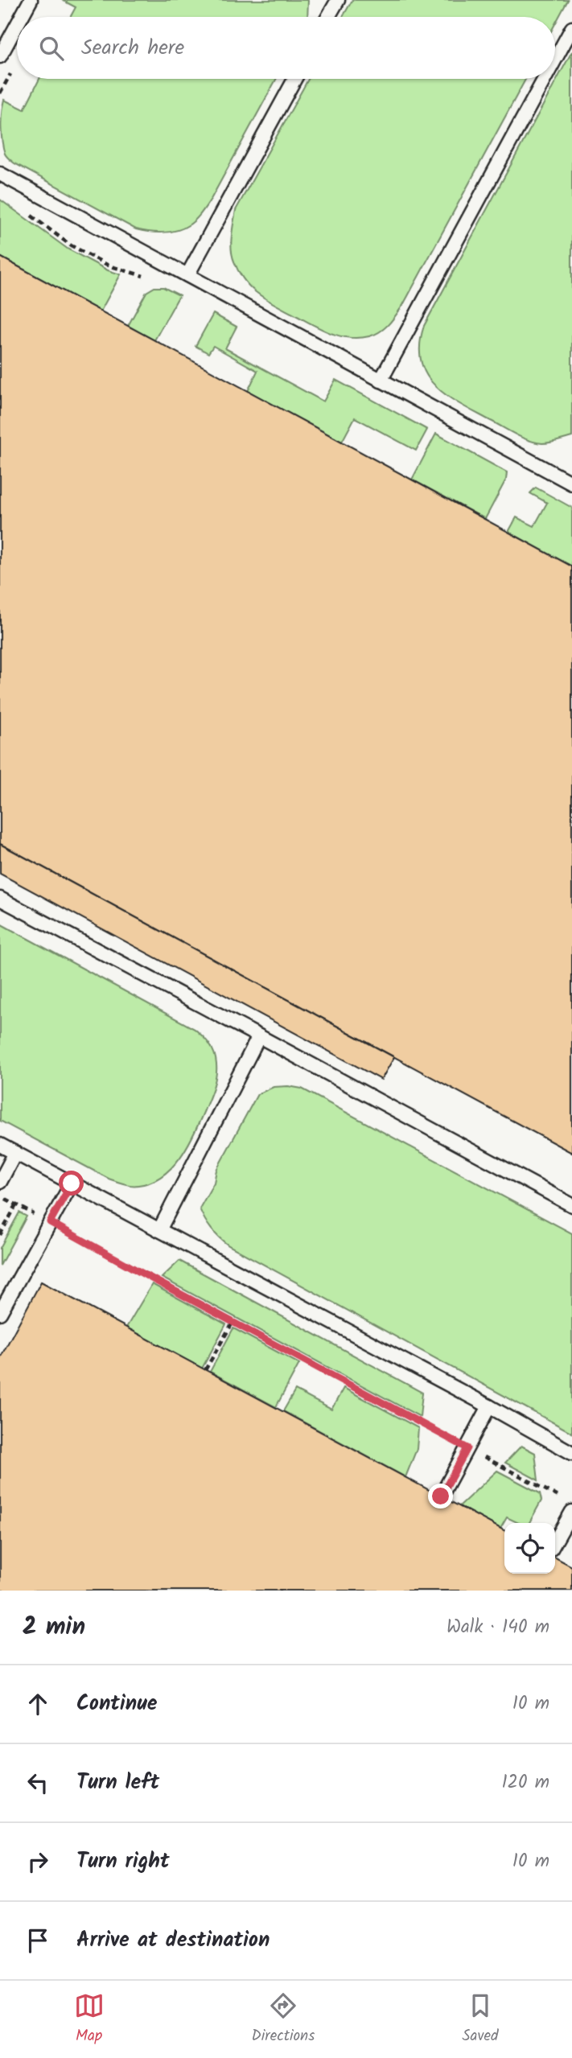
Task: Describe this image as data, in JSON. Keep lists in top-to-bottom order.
{
  "page": {
    "search": "Search here",
    "heading": ["2 min", "Walk · 140 m"],
    "list": [
      ["Continue", "10 m"],
      ["Turn left", "120 m"],
      ["Turn right", "10 m"],
      "Arrive at destination"
    ],
    "nav": ["Map", "Directions", "Saved"]
  }
}
